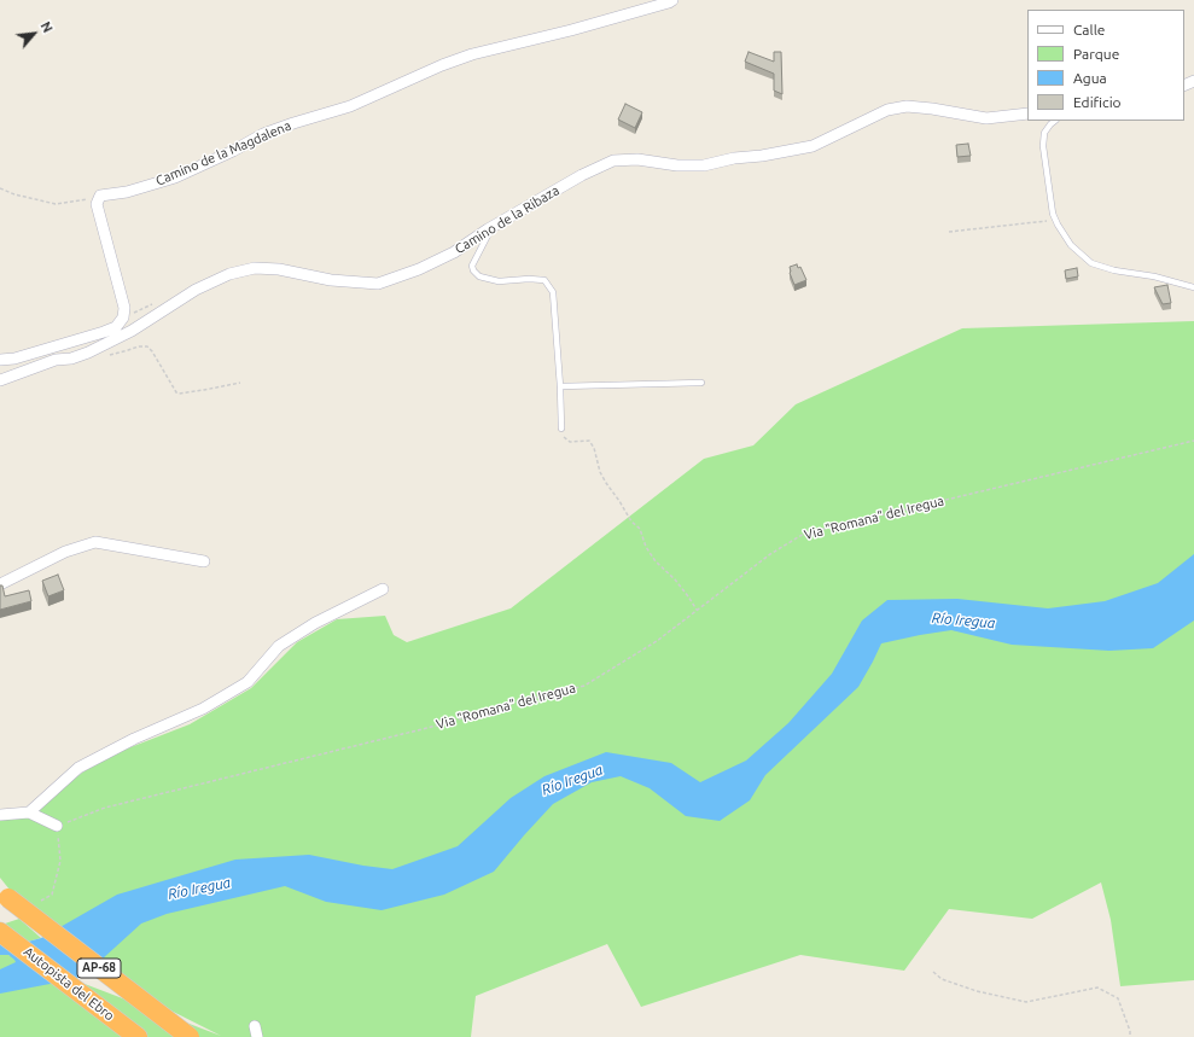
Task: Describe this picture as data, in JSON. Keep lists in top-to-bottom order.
{
  "streets": {
    "highway": ["AP-68", "Autopista del Ebro"],
    "street": ["Camino de la Magdalena", "Camino de la Ribaza"],
    "path": ["Via \"Romana\" del Iregua"]
  },
  "water": ["Río Iregua"],
  "legend": [
    "Calle",
    "Parque",
    "Agua",
    "Edificio"
  ],
  "north": "top right"
}
